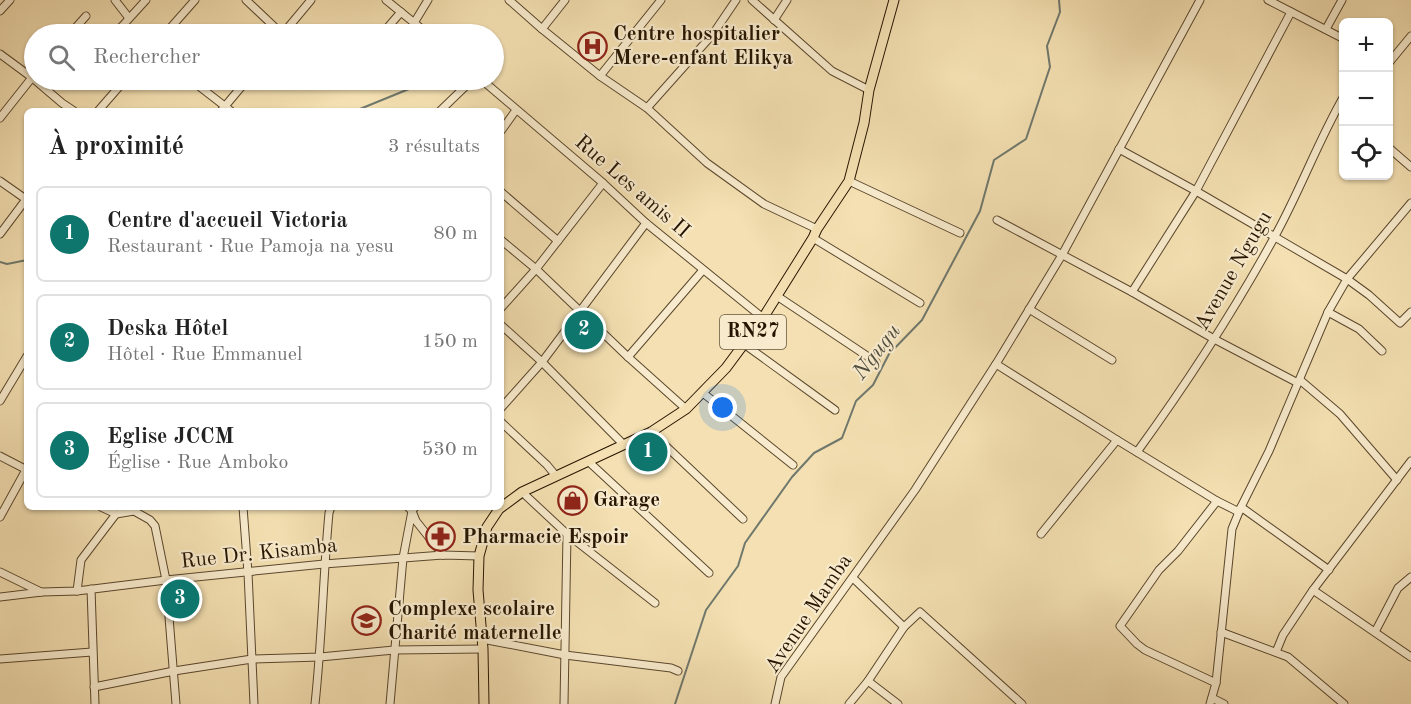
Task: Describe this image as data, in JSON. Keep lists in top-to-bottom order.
{
  "streets": {
    "main road": ["RN27"],
    "street": [
      "Rue Les amis II",
      "Avenue Ngugu",
      "Rue Dr. Kisamba",
      "Avenue Mamba"
    ]
  },
  "crossings": [
    ["Rue Les amis II", "RN27"],
    ["RN27", "Rue Dr. Kisamba"]
  ],
  "water": ["Ngugu"],
  "places": {
    "hospital": ["Centre hospitalier Mere-enfant Elikya"],
    "shop": ["Garage"],
    "pharmacy": ["Pharmacie Espoir"],
    "school or university": ["Complexe scolaire Charité maternelle"]
  },
  "page": {
    "map_buttons": ["+", "−"],
    "search": "Rechercher",
    "heading": ["À proximité", "3 résultats"],
    "list": [
      {
        "mark": "1",
        "name": "Centre d'accueil Victoria",
        "note": "Restaurant · Rue Pamoja na yesu",
        "value": "80 m"
      },
      {
        "mark": "2",
        "name": "Deska Hôtel",
        "note": "Hôtel · Rue Emmanuel",
        "value": "150 m"
      },
      {
        "mark": "3",
        "name": "Eglise JCCM",
        "note": "Église · Rue Amboko",
        "value": "530 m"
      }
    ],
    "pins": ["2", "1", "3"]
  }
}
